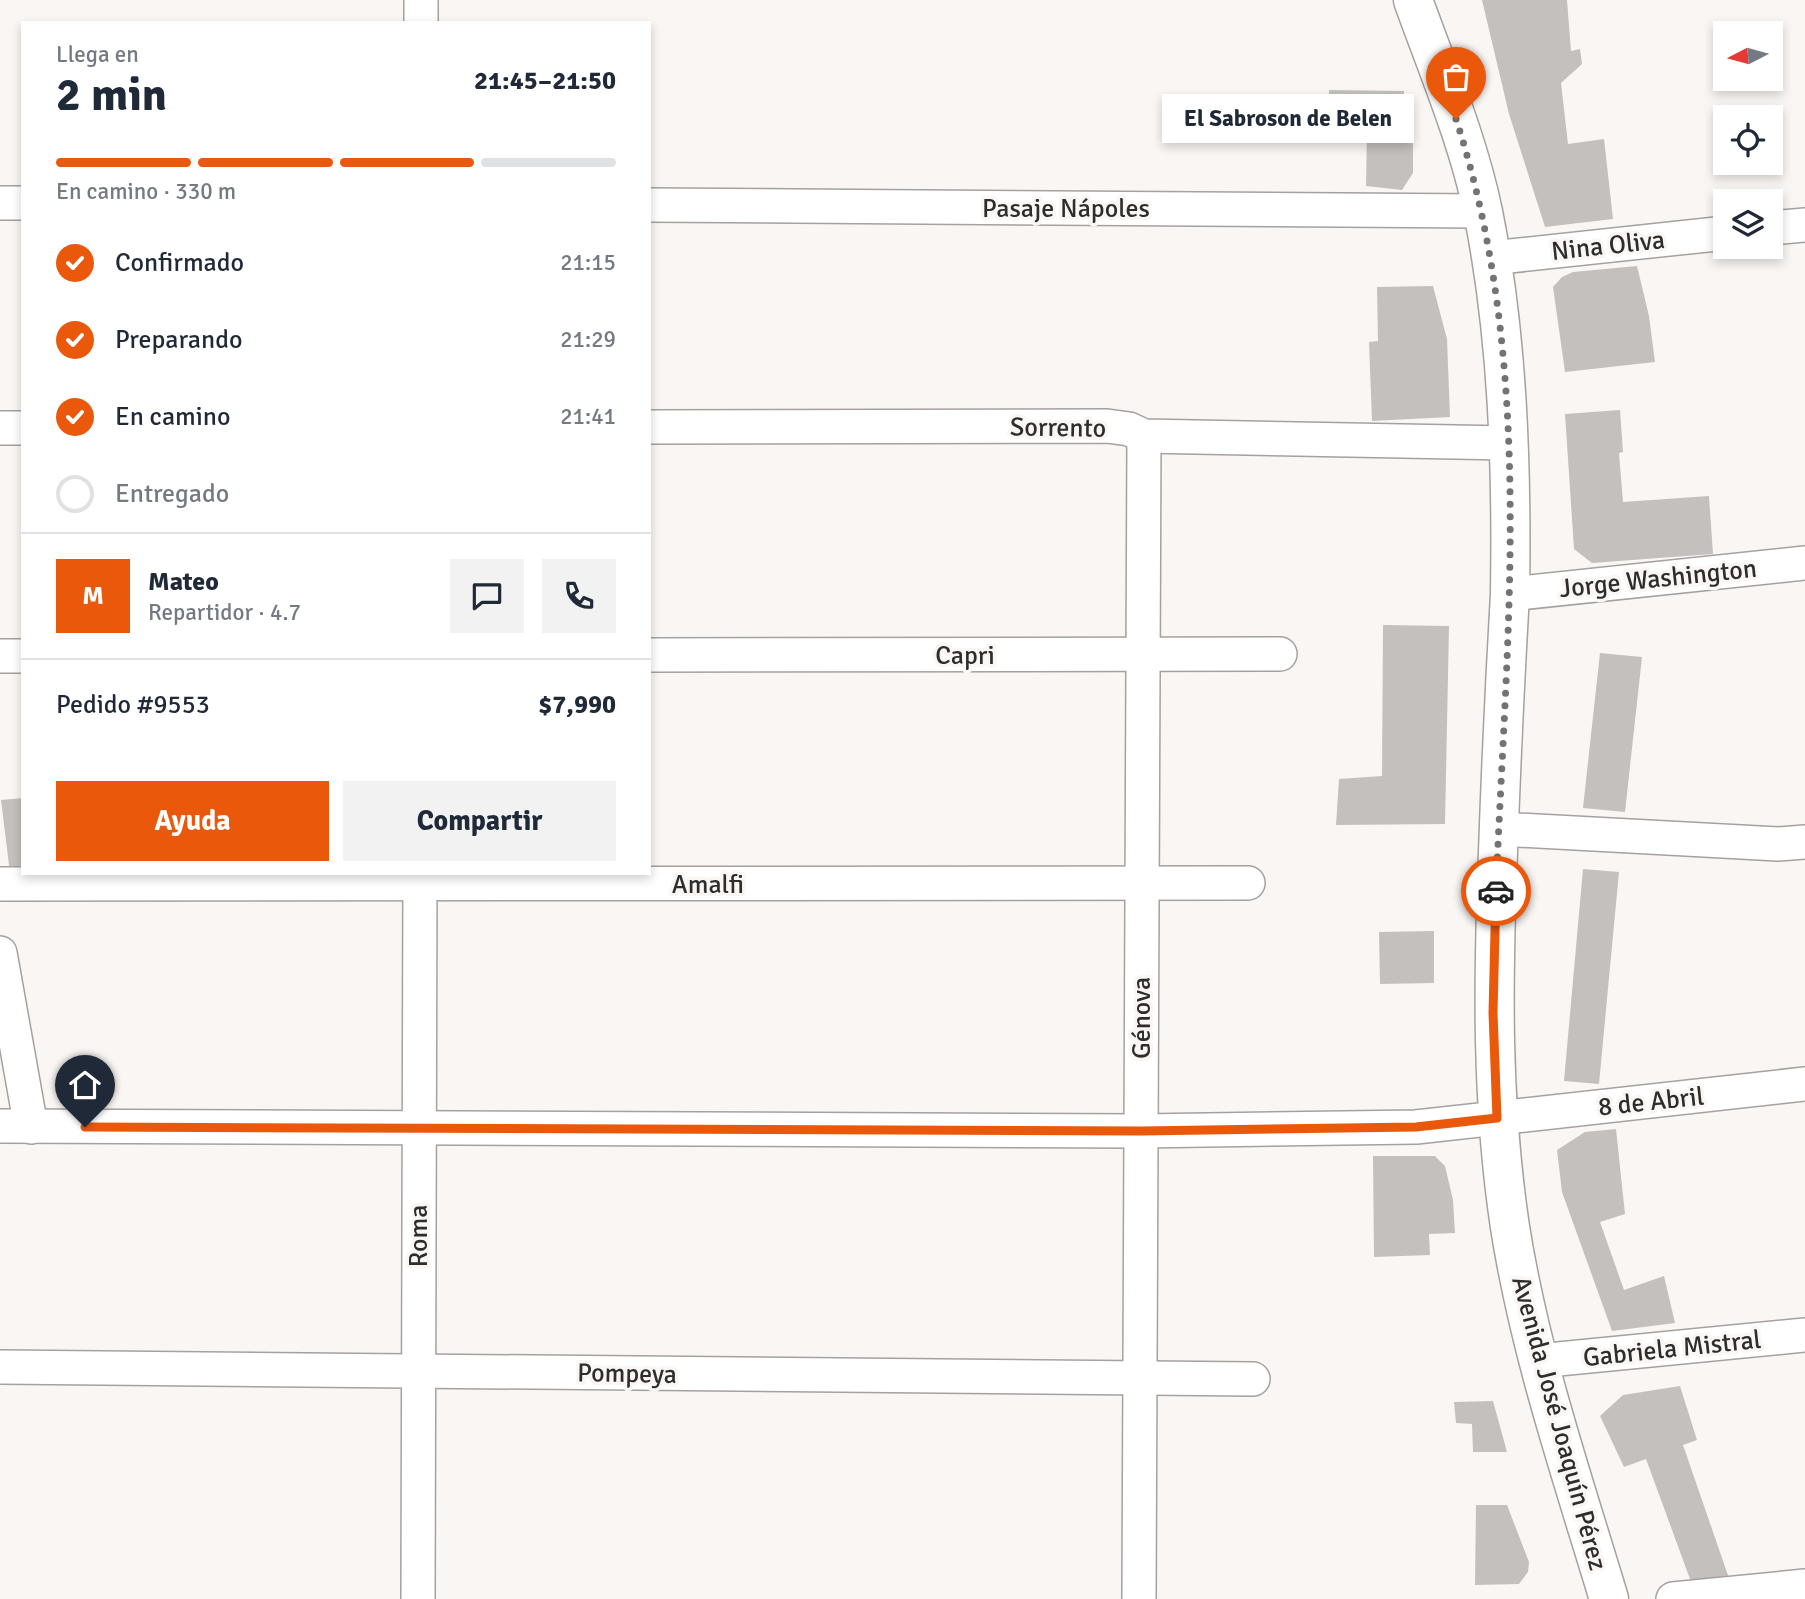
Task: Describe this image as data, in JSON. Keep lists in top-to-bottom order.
{
  "streets": {
    "main road": ["Avenida José Joaquín Pérez"],
    "street": [
      "Pasaje Nápoles",
      "Nina Oliva",
      "Sorrento",
      "Jorge Washington",
      "Capri",
      "Amalfi",
      "Génova",
      "8 de Abril",
      "Roma",
      "Gabriela Mistral",
      "Pompeya"
    ]
  },
  "crossings": [
    ["Pasaje Nápoles", "Avenida José Joaquín Pérez"],
    ["Nina Oliva", "Avenida José Joaquín Pérez"],
    ["Sorrento", "Génova"],
    ["Sorrento", "Avenida José Joaquín Pérez"],
    ["Jorge Washington", "Avenida José Joaquín Pérez"],
    ["Capri", "Génova"],
    ["Amalfi", "Génova"],
    ["Amalfi", "Roma"],
    ["Génova", "8 de Abril"],
    ["Génova", "Pompeya"],
    ["8 de Abril", "Roma"],
    ["8 de Abril", "Avenida José Joaquín Pérez"],
    ["Roma", "Pompeya"],
    ["Gabriela Mistral", "Avenida José Joaquín Pérez"]
  ],
  "places": ["El Sabroson de Belen"],
  "north": "left",
  "page": {
    "heading": ["2 min", "Llega en", "21:45–21:50"],
    "panel": [
      "Mateo",
      "Repartidor · 4.7",
      "Pedido #9553",
      "$7,990"
    ],
    "bubble": "El Sabroson de Belen",
    "bar": "En camino · 330 m",
    "list": [
      ["Confirmado", "21:15"],
      ["Preparando", "21:29"],
      ["En camino", "21:41"],
      "Entregado"
    ],
    "round": "M",
    "buttons": ["Ayuda", "Compartir"]
  }
}
